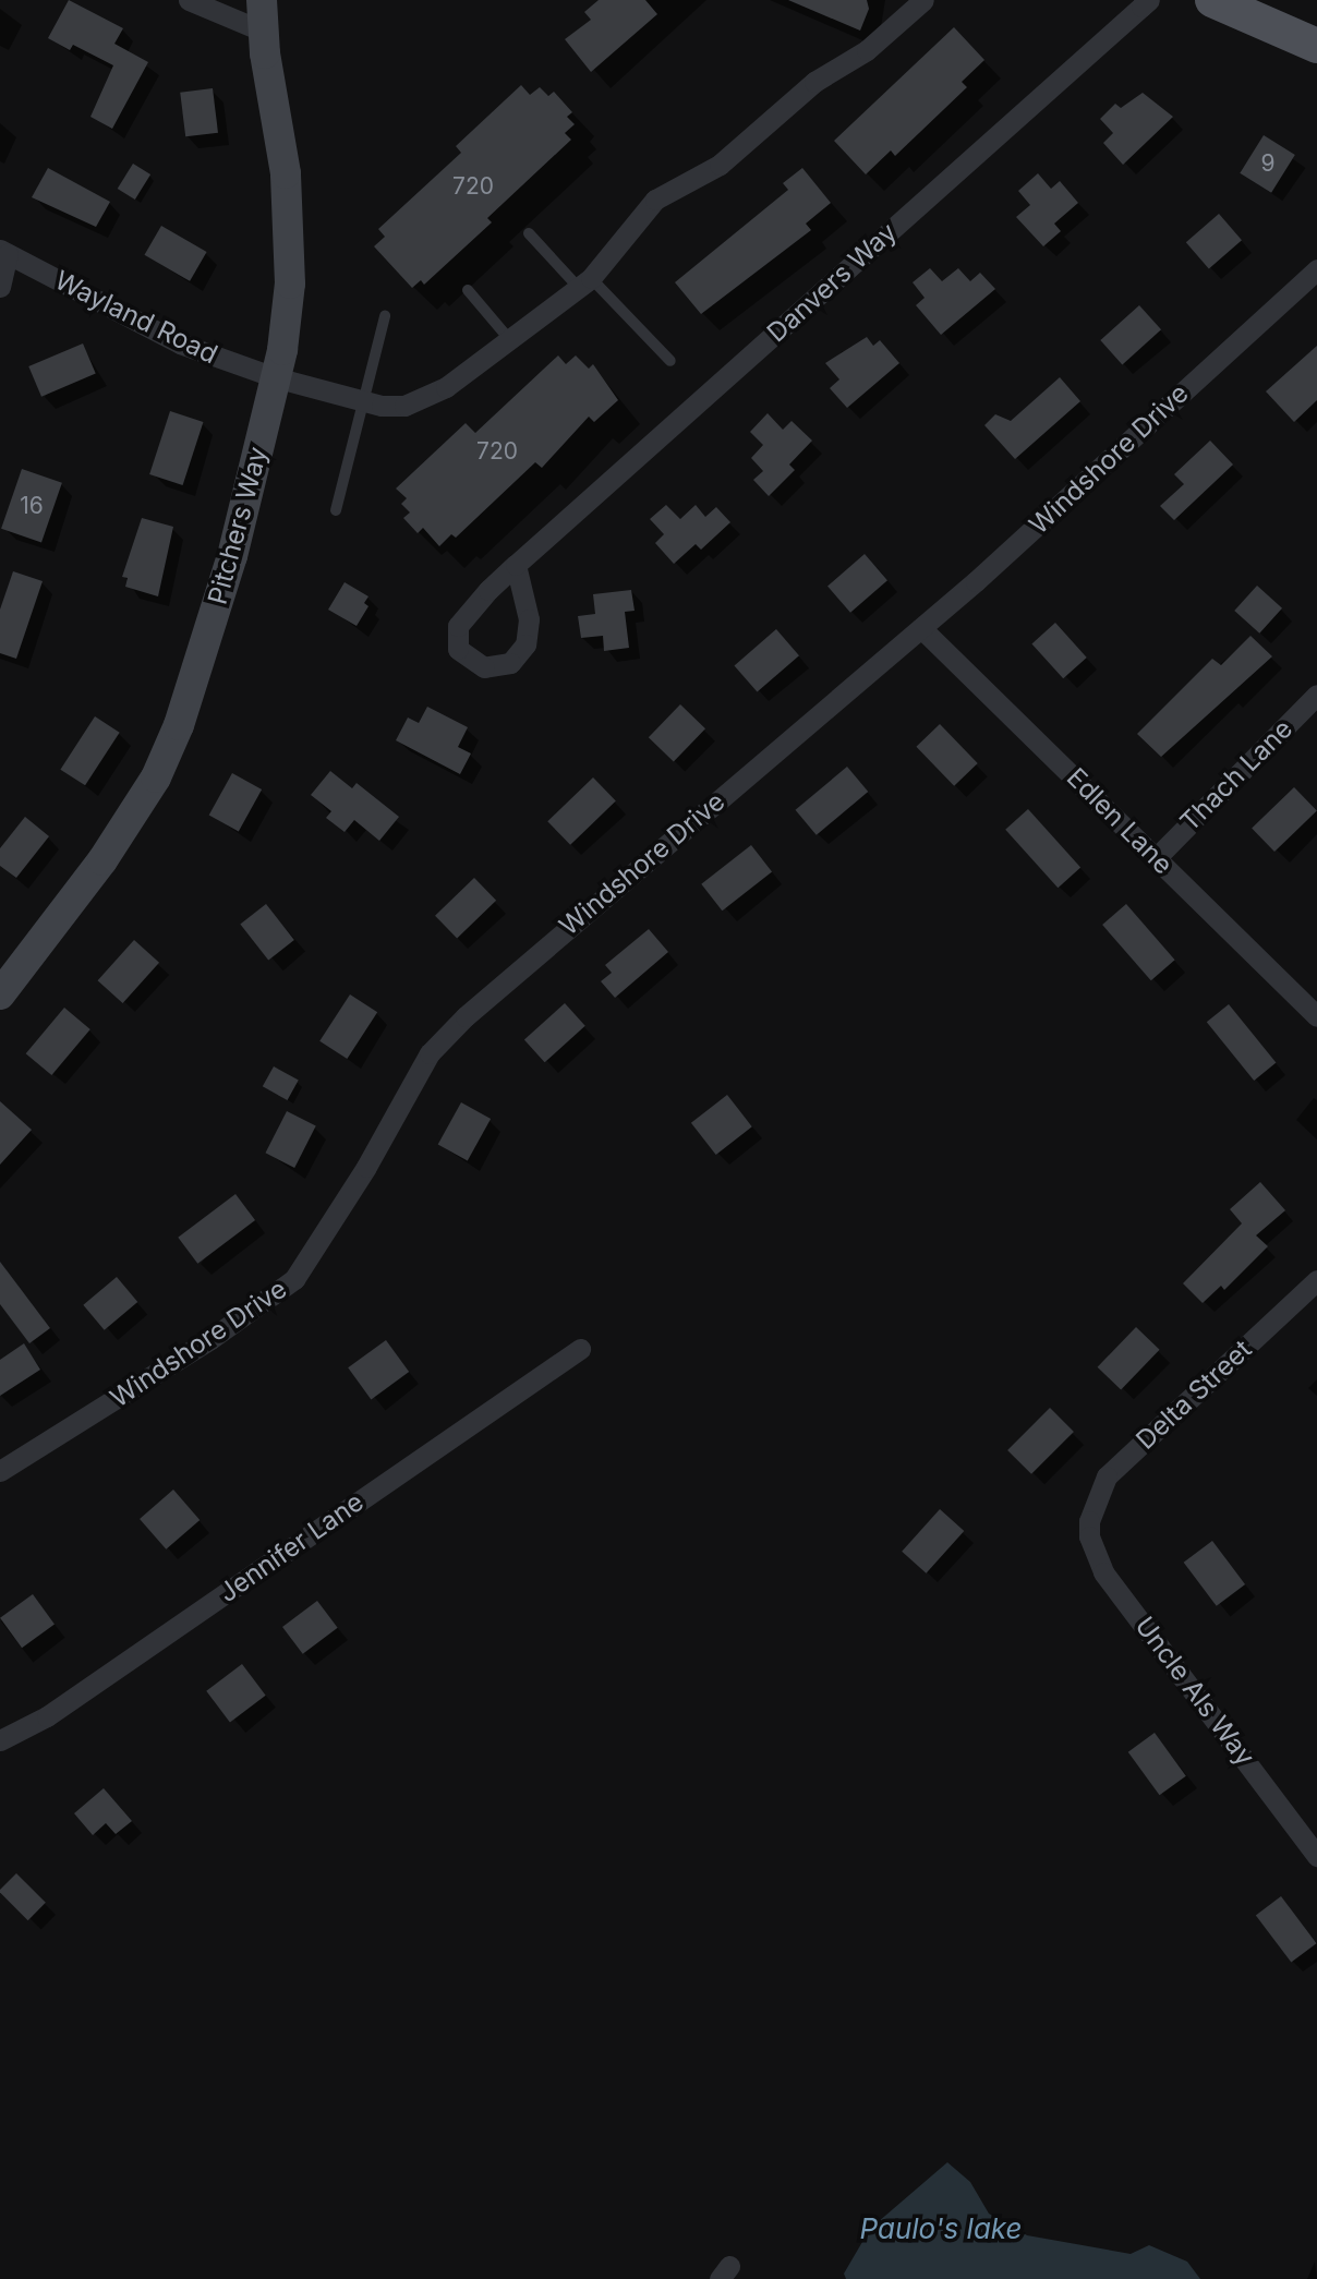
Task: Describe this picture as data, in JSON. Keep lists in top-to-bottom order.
{
  "streets": {
    "main road": ["Pitchers Way"],
    "street": [
      "Danvers Way",
      "Wayland Road",
      "Windshore Drive",
      "Thach Lane",
      "Edlen Lane",
      "Delta Street",
      "Jennifer Lane",
      "Uncle Als Way"
    ]
  },
  "crossings": [
    ["Wayland Road", "Pitchers Way"],
    ["Windshore Drive", "Edlen Lane"],
    ["Thach Lane", "Edlen Lane"],
    ["Delta Street", "Uncle Als Way"]
  ],
  "water": ["Paulo's lake"],
  "house_numbers": [
    "9",
    "720",
    "720",
    "16"
  ]
}
